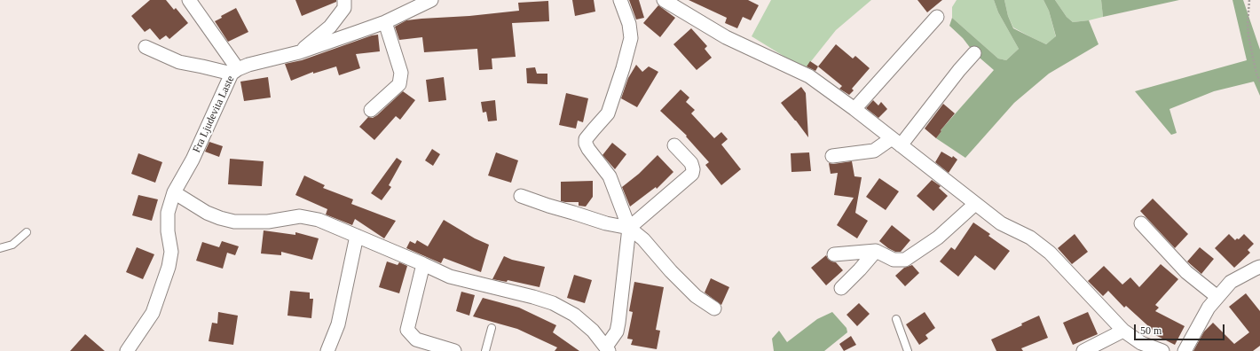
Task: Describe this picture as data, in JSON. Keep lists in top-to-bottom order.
{
  "streets": {
    "street": ["Fra Ljudevita Laste"]
  },
  "scale_bar": "50 m"
}
